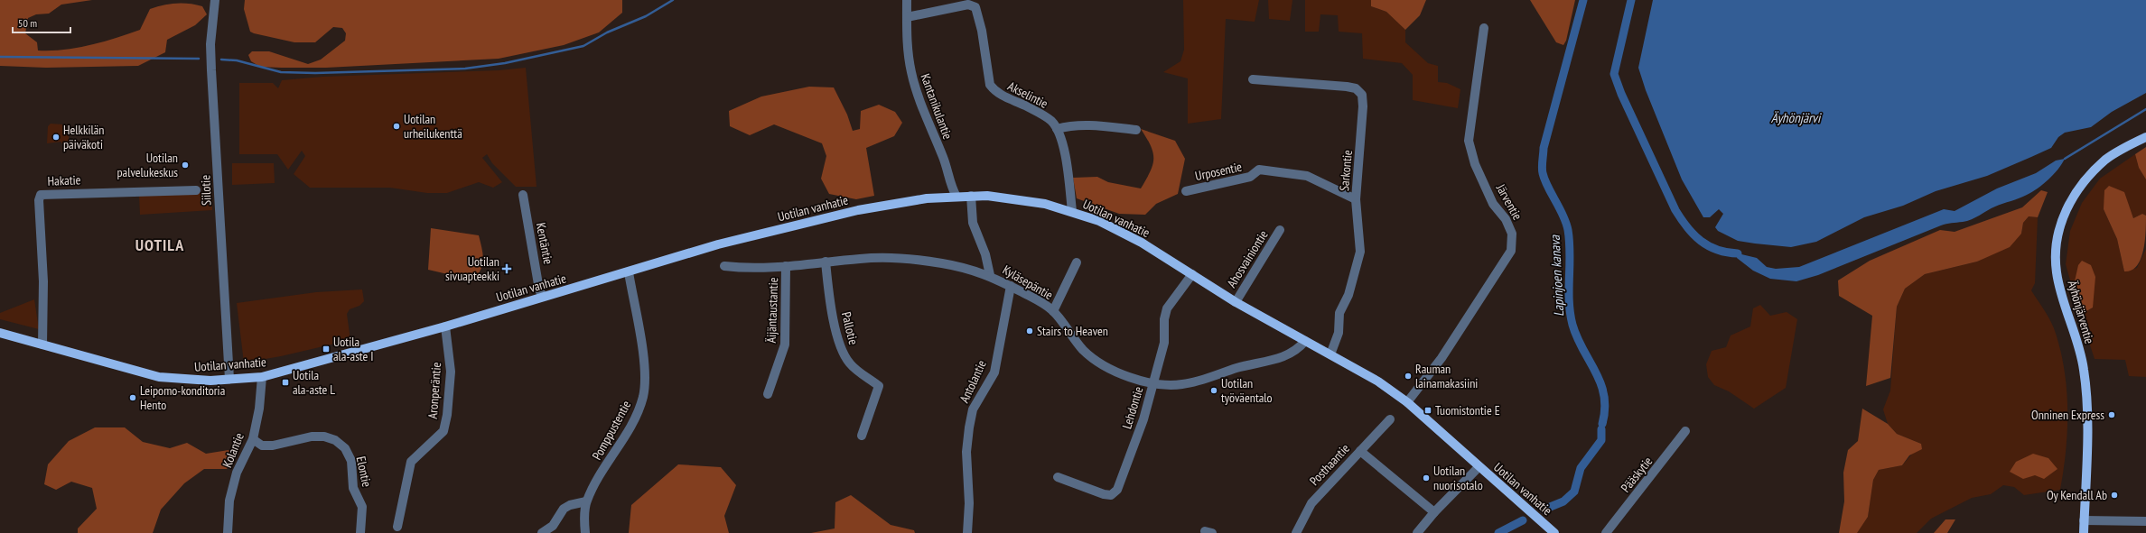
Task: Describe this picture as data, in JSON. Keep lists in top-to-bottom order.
{
  "streets": {
    "main road": ["Uotilan vanhatie", "Äyhönjärventie"],
    "street": [
      "Akselintie",
      "Kantanikulantie",
      "Sarkontie",
      "Urposentie",
      "Hakatie",
      "Siilotie",
      "Järventie",
      "Kentäntie",
      "Ahosvainiontie",
      "Kyläsepäntie",
      "Äijäntaustantie",
      "Pallotie",
      "Antolantie",
      "Aronperäntie",
      "Lehdontie",
      "Pomppustentie",
      "Kolantie",
      "Posthaantie",
      "Elontie",
      "Pääskytie"
    ]
  },
  "crossings": [
    ["Akselintie", "Kantanikulantie"],
    ["Kantanikulantie", "Uotilan vanhatie"],
    ["Sarkontie", "Urposentie"],
    ["Sarkontie", "Uotilan vanhatie"],
    ["Hakatie", "Uotilan vanhatie"],
    ["Siilotie", "Uotilan vanhatie"],
    ["Järventie", "Uotilan vanhatie"],
    ["Uotilan vanhatie", "Kentäntie"],
    ["Uotilan vanhatie", "Ahosvainiontie"],
    ["Uotilan vanhatie", "Kyläsepäntie"],
    ["Uotilan vanhatie", "Aronperäntie"],
    ["Uotilan vanhatie", "Lehdontie"],
    ["Uotilan vanhatie", "Pomppustentie"],
    ["Uotilan vanhatie", "Kolantie"],
    ["Kyläsepäntie", "Äijäntaustantie"],
    ["Kyläsepäntie", "Pallotie"],
    ["Kyläsepäntie", "Antolantie"],
    ["Kyläsepäntie", "Lehdontie"],
    ["Kolantie", "Elontie"]
  ],
  "districts": ["UOTILA"],
  "water": ["Äyhönjärvi", "Lapinjoen kanava"],
  "places": {
    "other": [
      "Uotilan urheilukenttä",
      "Helkkilän päiväkoti",
      "Uotilan palvelukeskus",
      "Stairs to Heaven",
      "Rauman lainamakasiini",
      "Uotilan työväentalo",
      "Leipomo-konditoria Hento",
      "Onninen Express",
      "Uotilan nuorisotalo",
      "Oy Kendall Ab"
    ],
    "health": ["Uotilan sivuapteekki"],
    "transit": ["Uotila ala-aste I", "Uotila ala-aste L", "Tuomistontie E"]
  },
  "scale_bar": "50 m"
}
